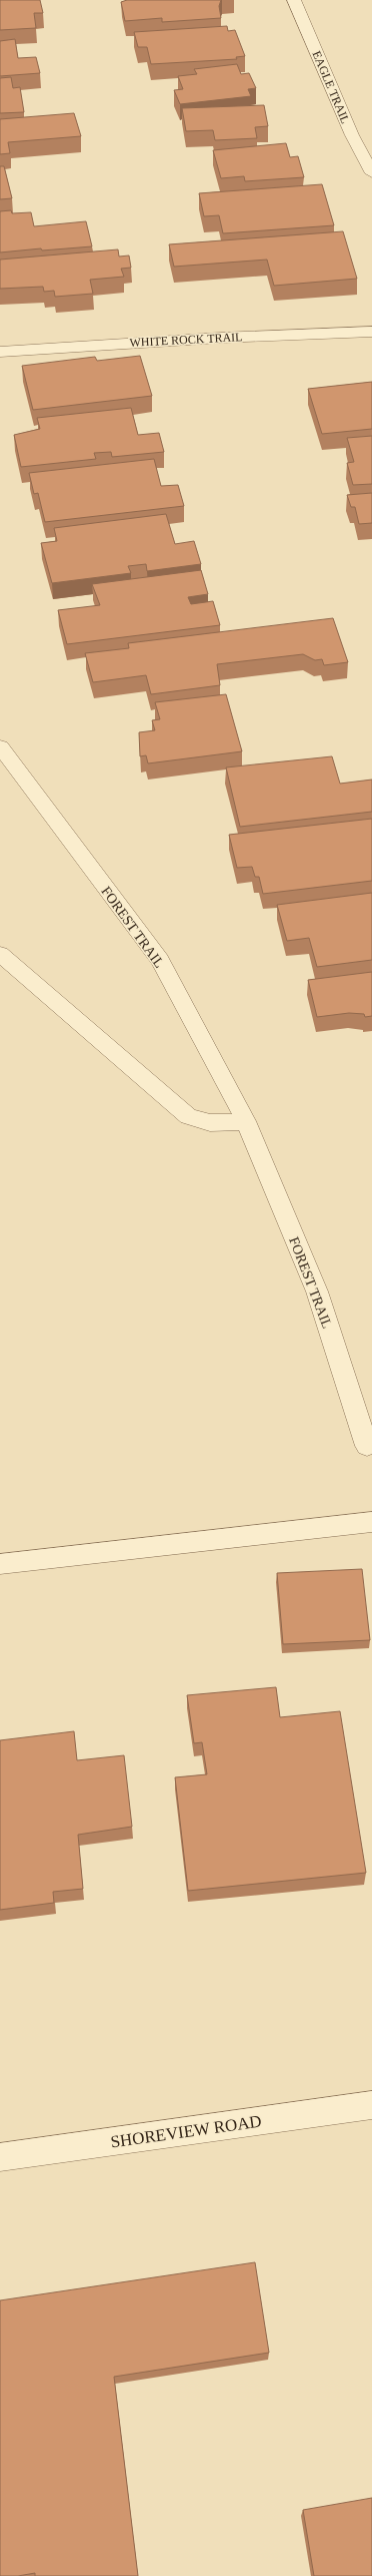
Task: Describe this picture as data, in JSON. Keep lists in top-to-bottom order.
{
  "streets": {
    "street": [
      "EAGLE TRAIL",
      "WHITE ROCK TRAIL",
      "FOREST TRAIL",
      "SHOREVIEW ROAD"
    ]
  }
}
